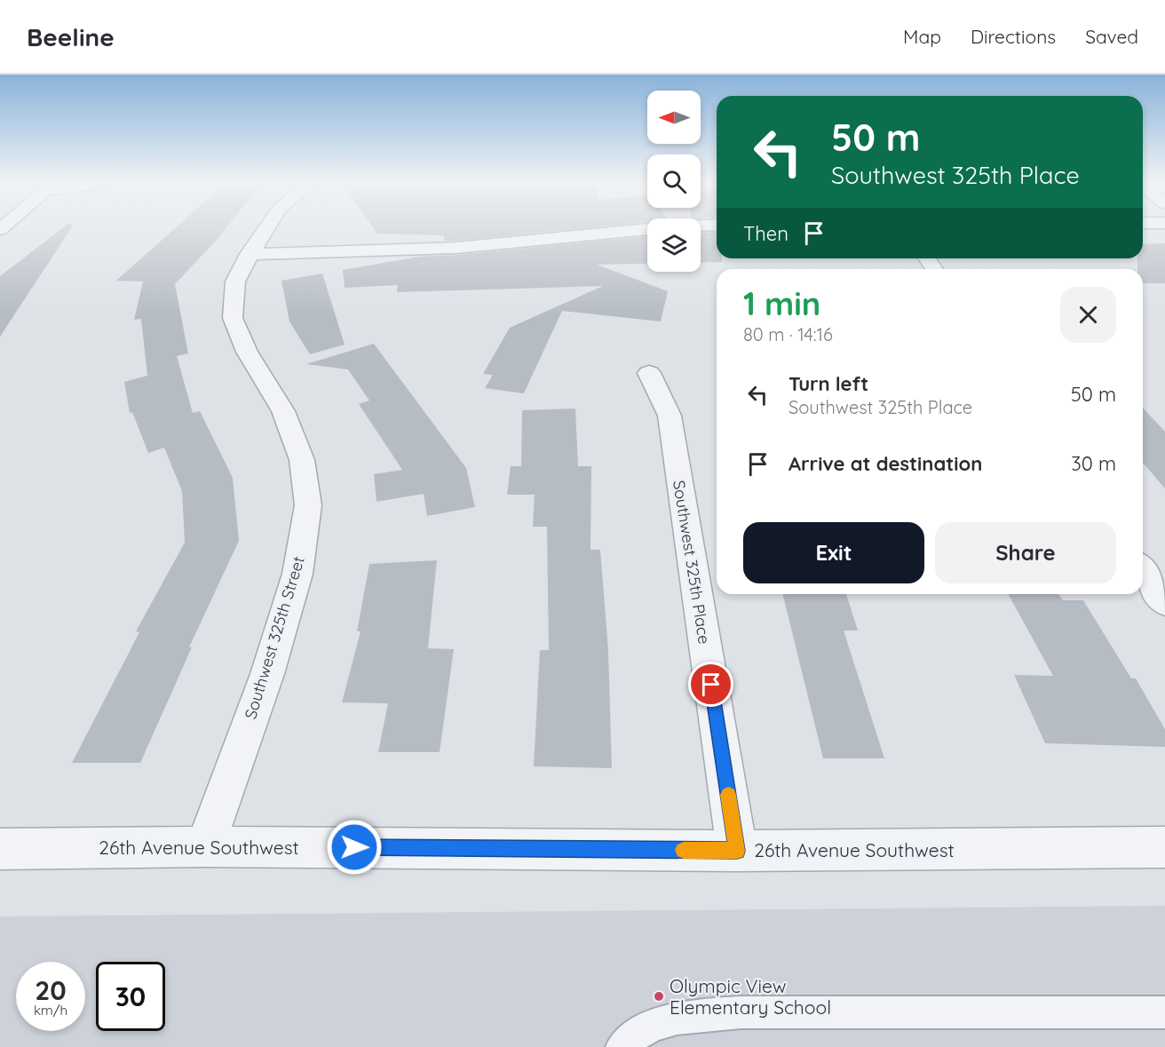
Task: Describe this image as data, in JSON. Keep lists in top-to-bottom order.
{
  "streets": {
    "street": ["Southwest 325th Place", "Southwest 325th Street", "26th Avenue Southwest"]
  },
  "crossings": [
    ["Southwest 325th Place", "26th Avenue Southwest"],
    ["Southwest 325th Street", "26th Avenue Southwest"]
  ],
  "places": ["Olympic View Elementary School"],
  "north": "left",
  "page": {
    "header": "Beeline",
    "nav": ["Map", "Directions", "Saved"],
    "turn": ["50 m", "Southwest 325th Place"],
    "then": "Then",
    "heading": ["1 min", "80 m · 14:16"],
    "list": [
      {
        "name": "Turn left",
        "note": "Southwest 325th Place",
        "value": "50 m"
      },
      {
        "name": "Arrive at destination",
        "value": "30 m"
      }
    ],
    "buttons": ["Exit", "Share"],
    "speed": "20 km/h",
    "limit": "30"
  }
}
